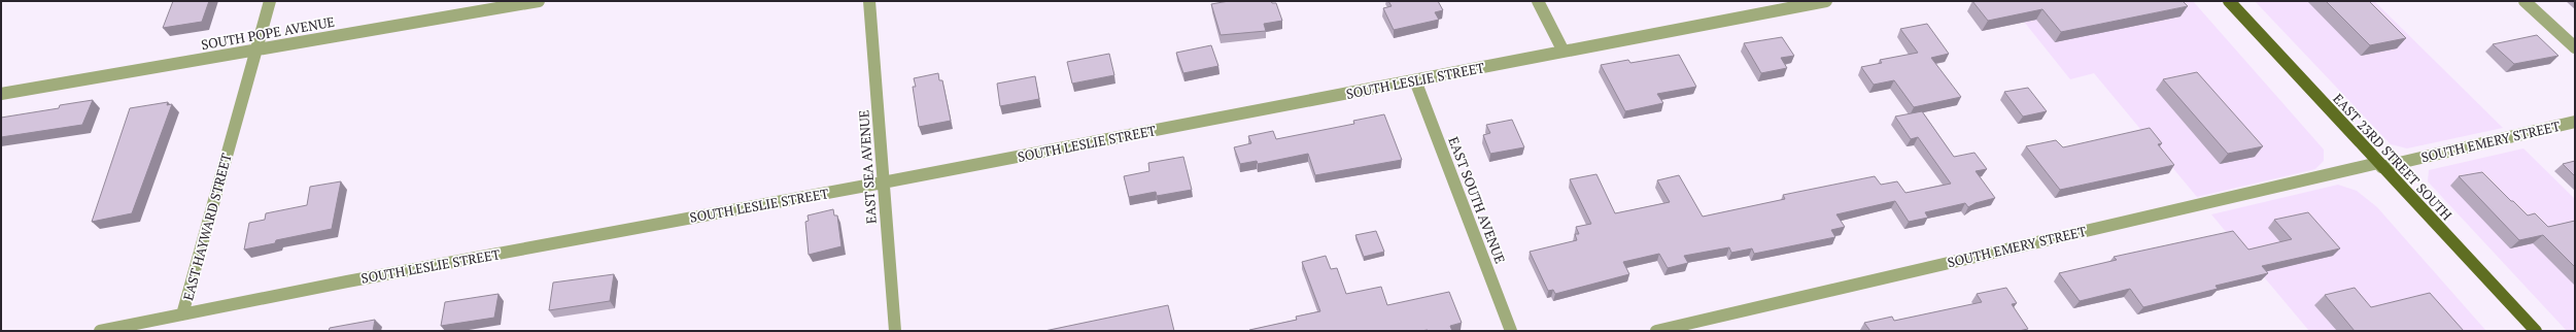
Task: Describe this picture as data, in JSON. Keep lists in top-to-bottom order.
{
  "streets": {
    "main road": ["EAST 23RD STREET SOUTH"],
    "street": [
      "SOUTH POPE AVENUE",
      "SOUTH LESLIE STREET",
      "SOUTH EMERY STREET",
      "EAST SEA AVENUE",
      "EAST SOUTH AVENUE",
      "EAST HAYWARD STREET"
    ]
  },
  "crossings": [
    ["SOUTH POPE AVENUE", "EAST HAYWARD STREET"],
    ["SOUTH LESLIE STREET", "EAST SEA AVENUE"],
    ["SOUTH LESLIE STREET", "EAST SOUTH AVENUE"],
    ["SOUTH LESLIE STREET", "EAST HAYWARD STREET"],
    ["SOUTH EMERY STREET", "EAST 23RD STREET SOUTH"]
  ]
}
